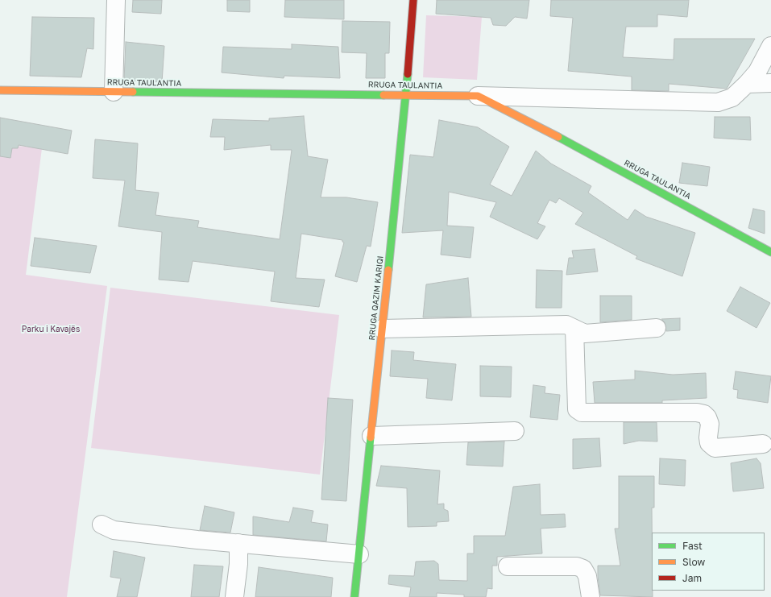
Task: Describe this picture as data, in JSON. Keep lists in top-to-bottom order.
{
  "streets": {
    "street": ["RRUGA TAULANTIA", "RRUGA QAZIM KARIQI"]
  },
  "crossings": [
    ["RRUGA TAULANTIA", "RRUGA QAZIM KARIQI"]
  ],
  "parks": ["Parku i Kavajës"],
  "legend": ["Fast", "Slow", "Jam"]
}
